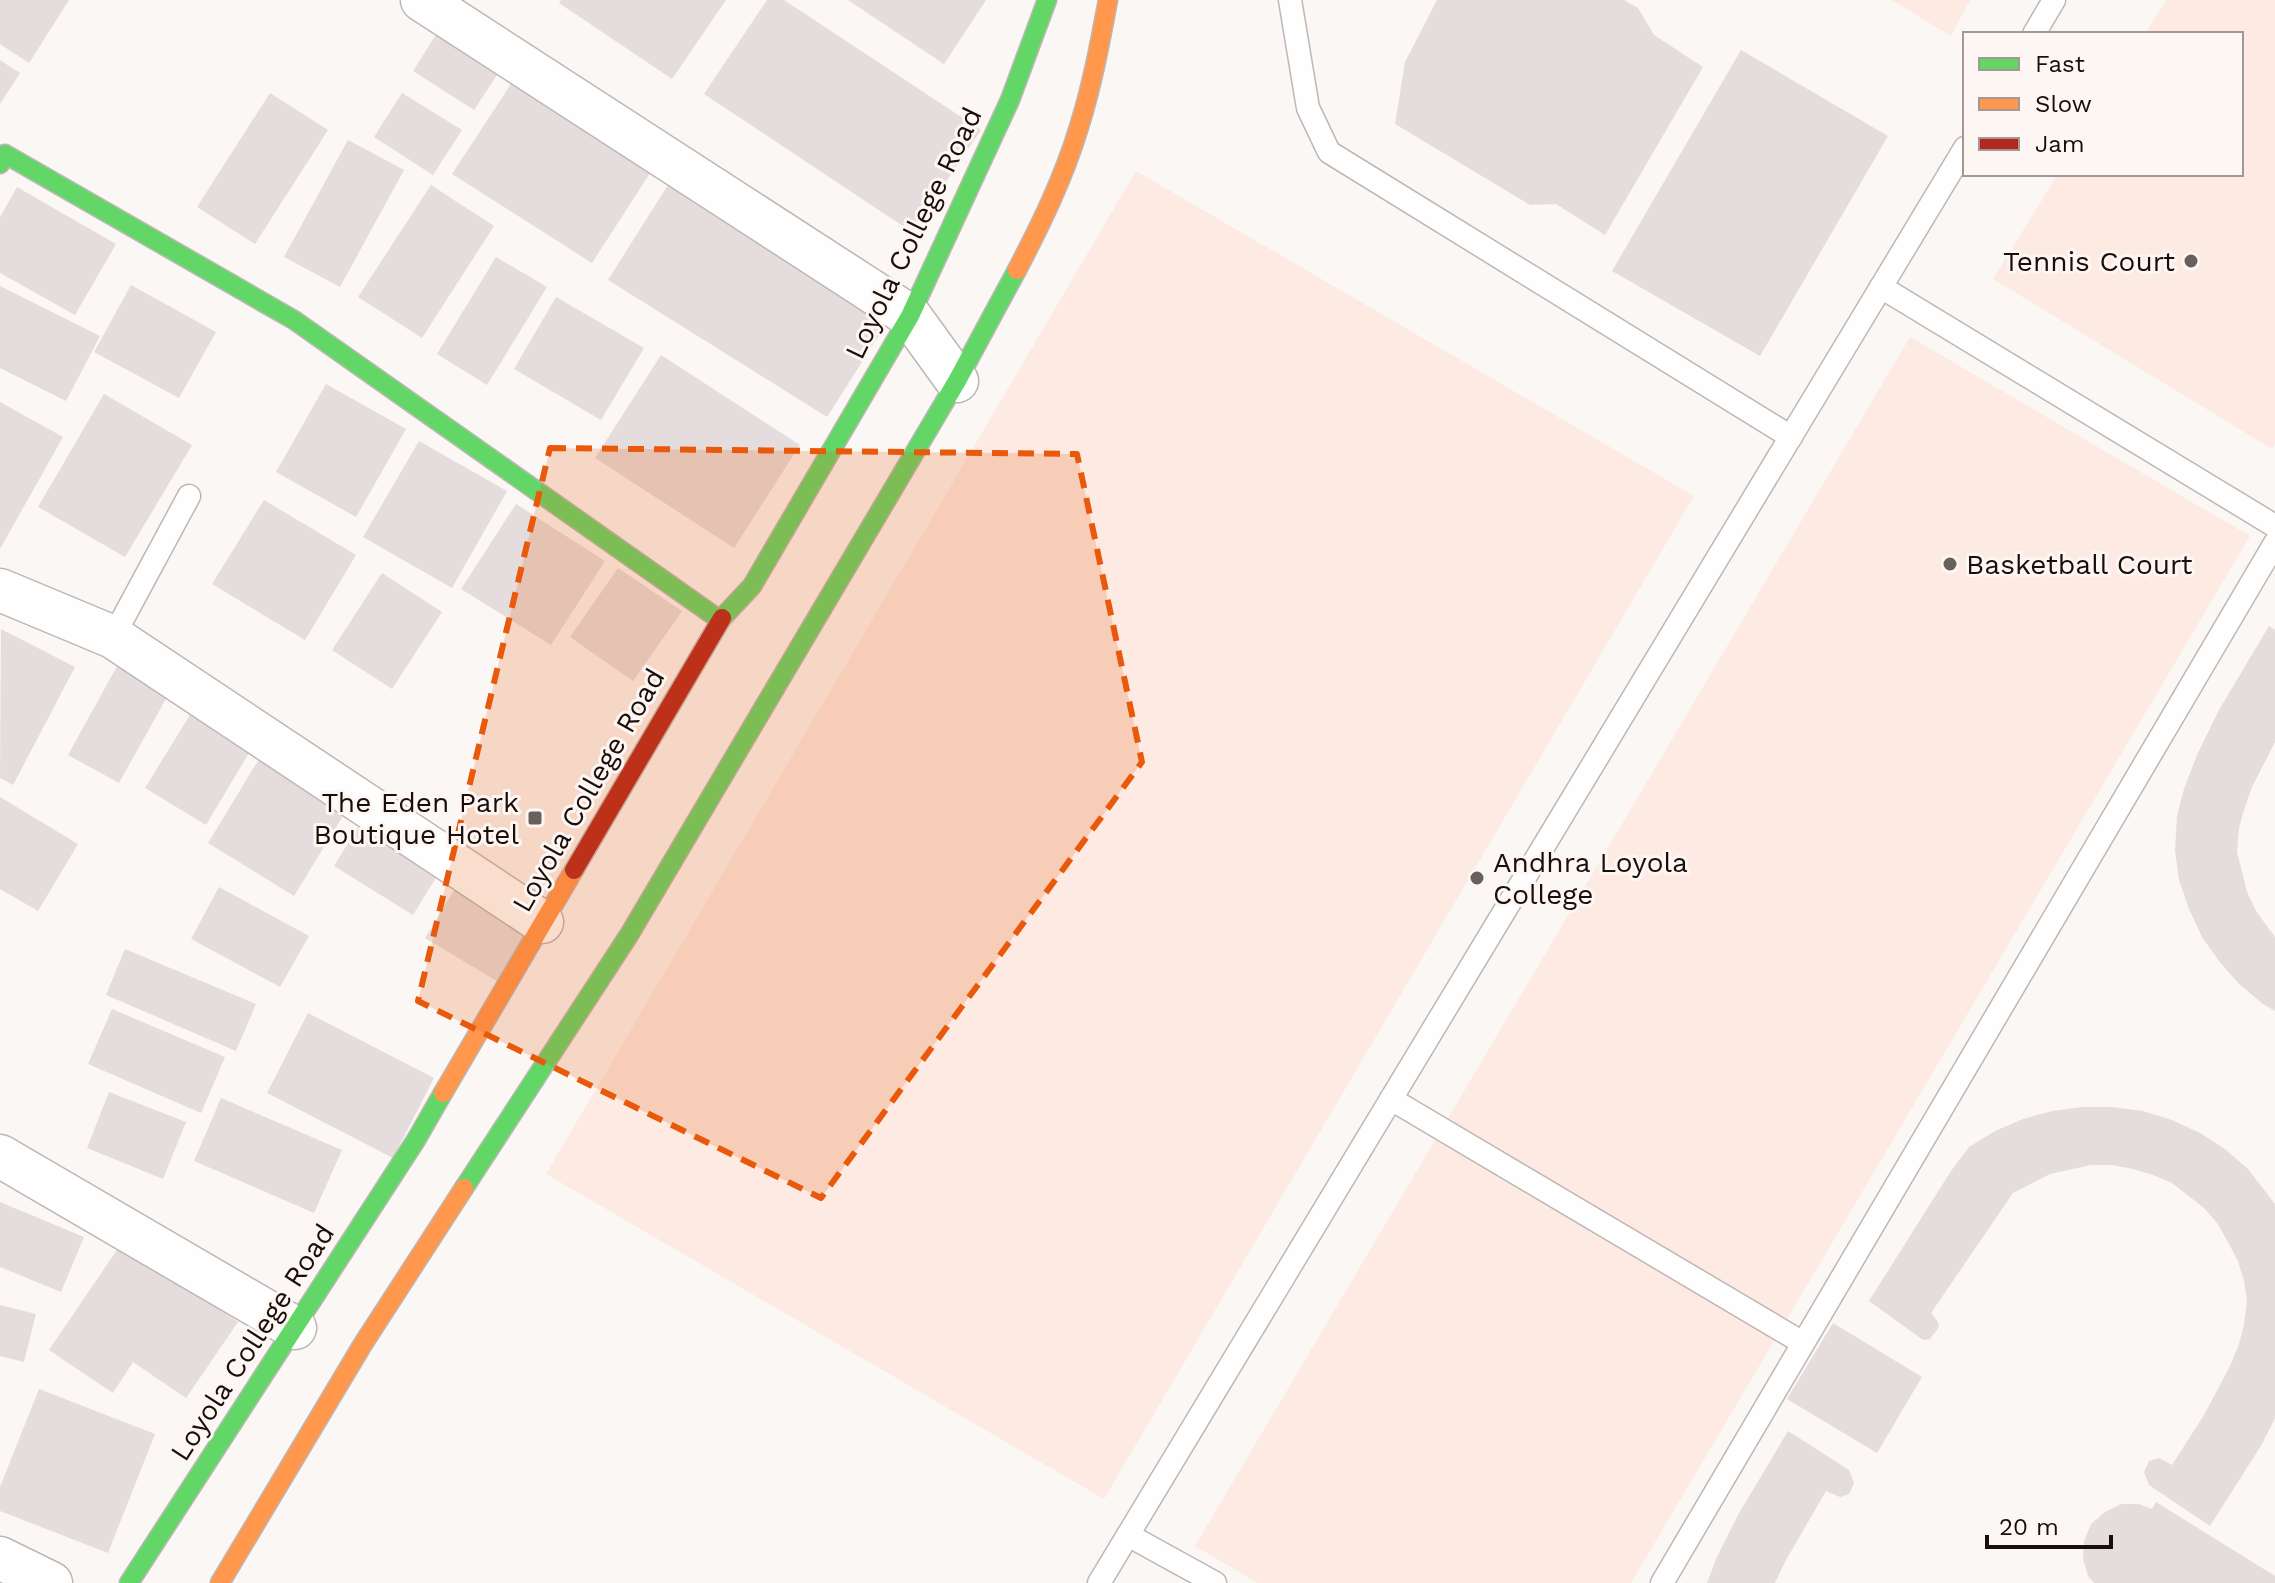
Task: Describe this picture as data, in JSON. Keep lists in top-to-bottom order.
{
  "streets": {
    "street": ["Loyola College Road"]
  },
  "places": {
    "other": ["Tennis Court", "Basketball Court", "Andhra Loyola College"],
    "transit": ["The Eden Park Boutique Hotel"]
  },
  "legend": ["Fast", "Slow", "Jam"],
  "scale_bar": "20 m"
}
